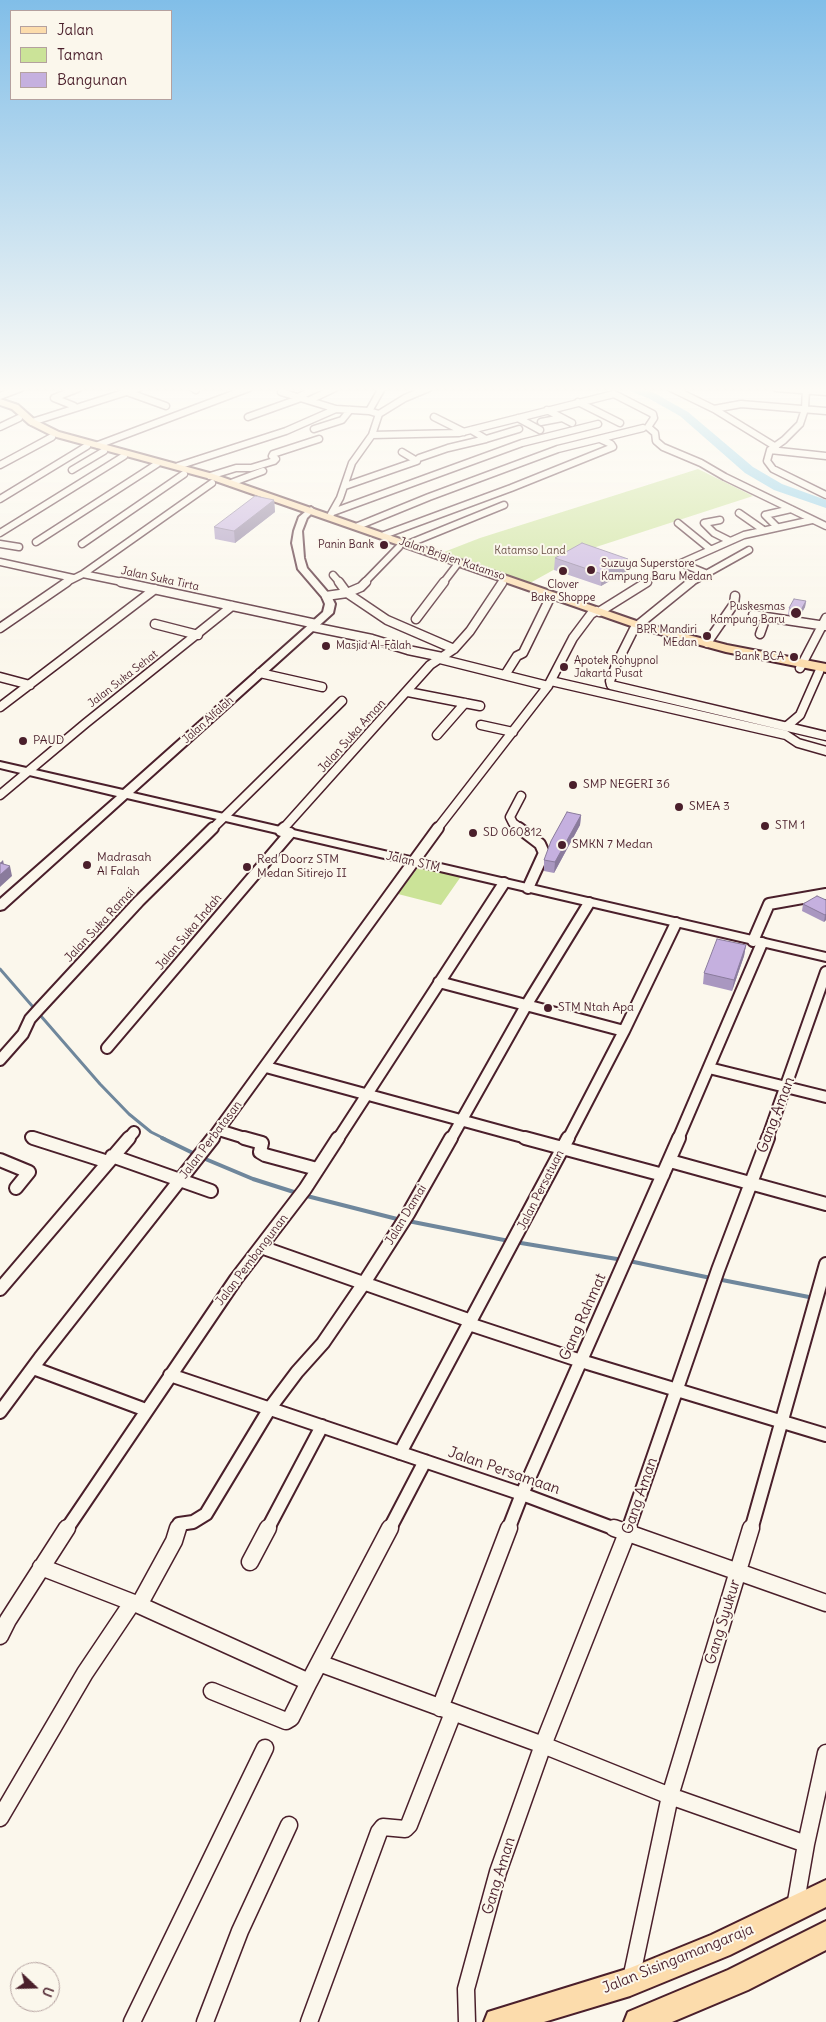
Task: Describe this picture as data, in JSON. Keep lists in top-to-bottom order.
{
  "streets": {
    "main road": ["Jalan Brigjen Katamso", "Jalan Sisingamangaraja"],
    "street": [
      "Jalan Suka Tirta",
      "Jalan Suka Sehat",
      "Jalan Alfalah",
      "Jalan Suka Aman",
      "Jalan STM",
      "Jalan Suka Ramai",
      "Jalan Suka Indah",
      "Gang Aman",
      "Jalan Perbatasan",
      "Jalan Persatuan",
      "Jalan Damai",
      "Jalan Pembangunan",
      "Gang Rahmat",
      "Jalan Persamaan",
      "Gang Syukur"
    ]
  },
  "crossings": [
    ["Jalan Brigjen Katamso", "Jalan Suka Aman"],
    ["Jalan Brigjen Katamso", "Jalan Perbatasan"],
    ["Jalan Suka Tirta", "Jalan Suka Sehat"],
    ["Jalan Suka Tirta", "Jalan Alfalah"],
    ["Jalan Suka Tirta", "Jalan Suka Aman"],
    ["Jalan Suka Tirta", "Jalan Perbatasan"],
    ["Jalan Suka Sehat", "Jalan STM"],
    ["Jalan Alfalah", "Jalan STM"],
    ["Jalan Suka Aman", "Jalan STM"],
    ["Jalan Suka Aman", "Jalan Suka Indah"],
    ["Jalan STM", "Jalan Suka Ramai"],
    ["Jalan STM", "Jalan Suka Indah"],
    ["Jalan STM", "Jalan Perbatasan"],
    ["Jalan STM", "Jalan Persatuan"],
    ["Jalan STM", "Jalan Damai"],
    ["Jalan STM", "Jalan Pembangunan"],
    ["Jalan STM", "Gang Rahmat"],
    ["Gang Aman", "Jalan Persamaan"],
    ["Jalan Persatuan", "Jalan Persamaan"],
    ["Jalan Damai", "Jalan Persamaan"],
    ["Jalan Pembangunan", "Jalan Persamaan"],
    ["Gang Rahmat", "Jalan Persamaan"],
    ["Jalan Persamaan", "Gang Syukur"],
    ["Gang Syukur", "Jalan Sisingamangaraja"]
  ],
  "parks": ["Katamso Land"],
  "places": [
    "Panin Bank",
    "Suzuya Superstore Kampung Baru Medan",
    "Clover Bake Shoppe",
    "Puskesmas Kampung Baru",
    "BPR Mandiri MEdan",
    "Masjid Al-Falah",
    "Bank BCA",
    "Apotek Rohypnol Jakarta Pusat",
    "PAUD",
    "SMP NEGERI 36",
    "SMEA 3",
    "STM 1",
    "SD 060812",
    "SMKN 7 Medan",
    "Madrasah Al Falah",
    "Red Doorz STM Medan Sitirejo II",
    "STM Ntah Apa"
  ],
  "legend": ["Jalan", "Taman", "Bangunan"],
  "north": "right"
}
